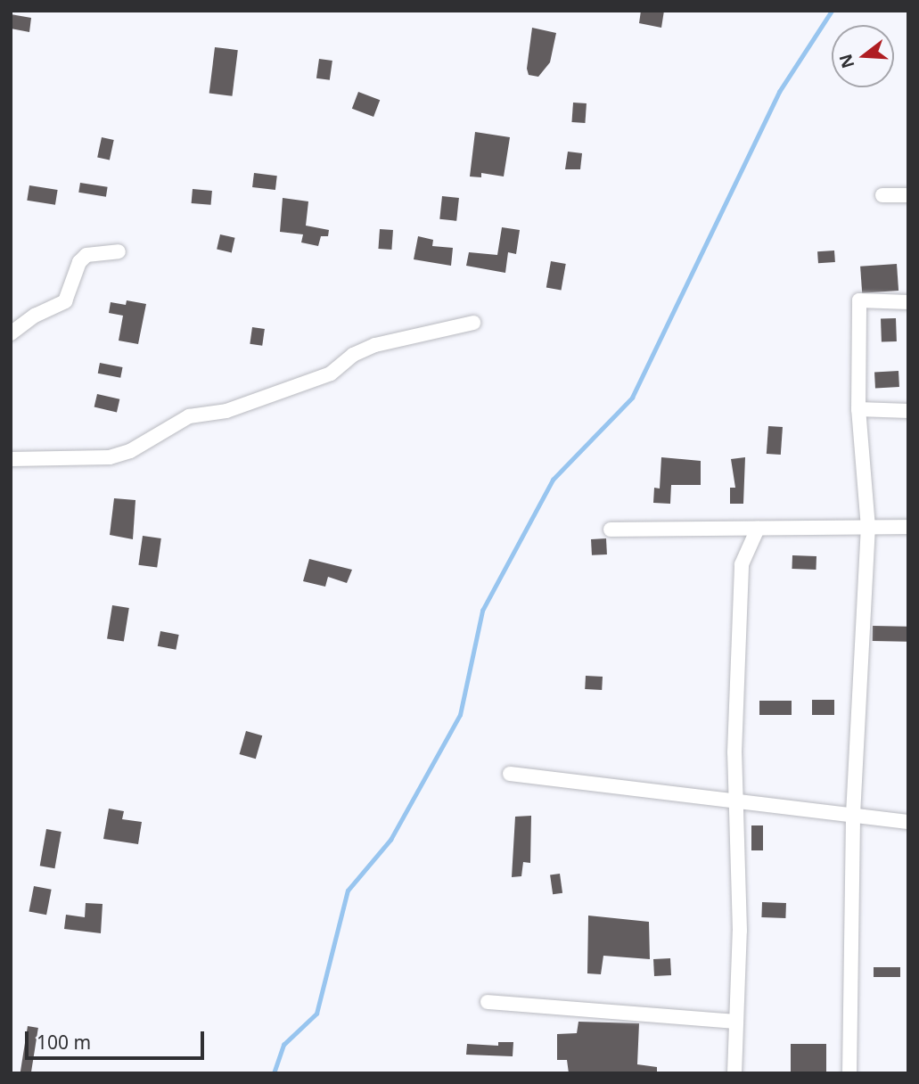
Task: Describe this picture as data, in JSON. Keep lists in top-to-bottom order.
{
  "scale_bar": "100 m",
  "north": "left"
}
